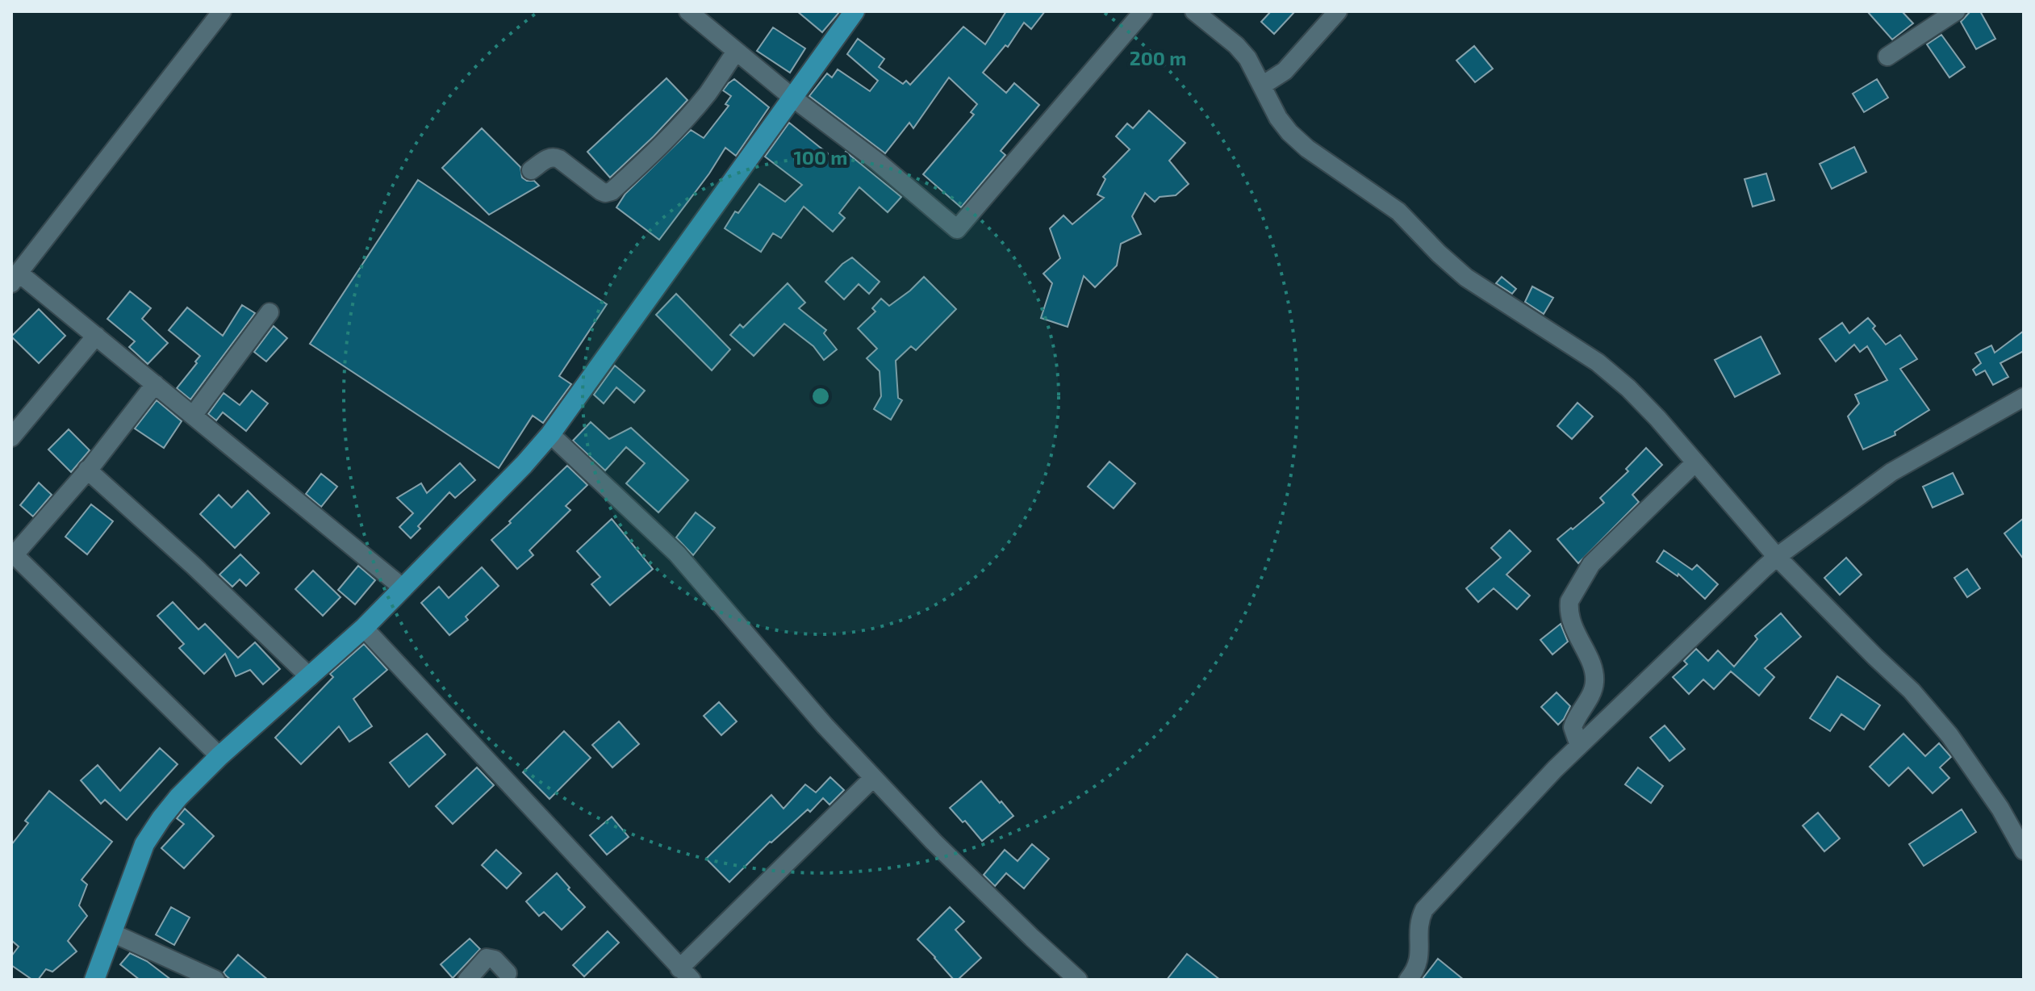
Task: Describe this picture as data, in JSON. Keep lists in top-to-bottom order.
{
  "rings": ["200 m", "100 m"]
}
